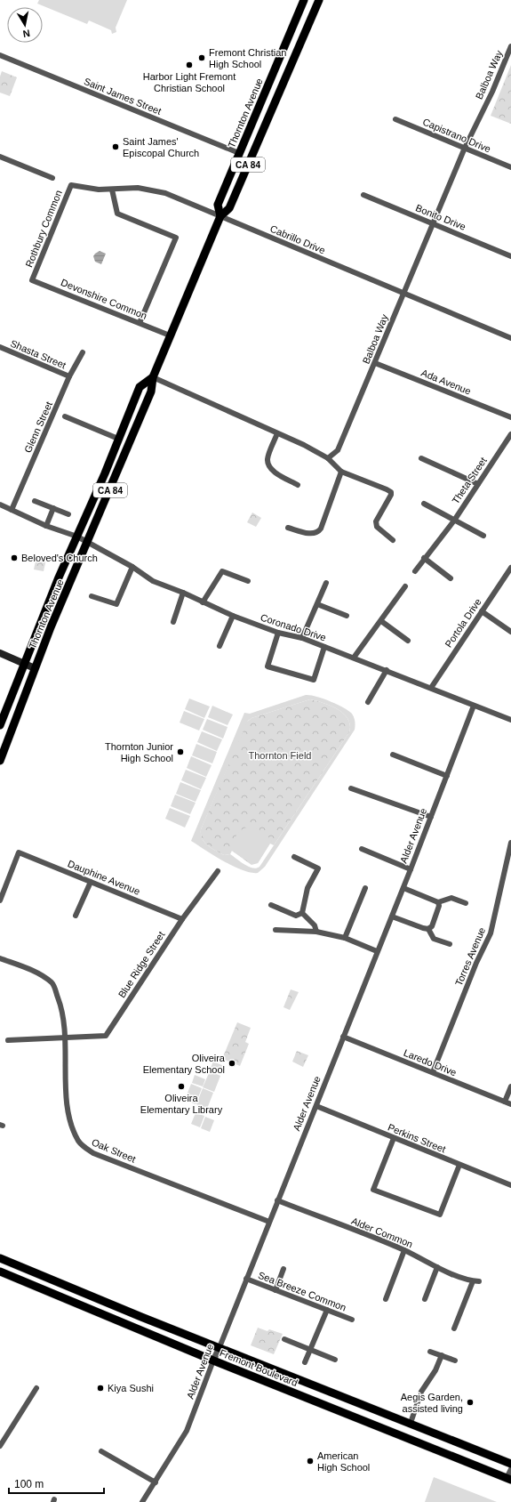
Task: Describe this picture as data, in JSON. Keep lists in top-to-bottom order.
{
  "streets": {
    "main road": ["Thornton Avenue", "CA 84", "Fremont Boulevard"],
    "street": [
      "Balboa Way",
      "Saint James Street",
      "Capistrano Drive",
      "Bonito Drive",
      "Rothbury Common",
      "Cabrillo Drive",
      "Devonshire Common",
      "Shasta Street",
      "Ada Avenue",
      "Glenn Street",
      "Theta Street",
      "Portola Drive",
      "Coronado Drive",
      "Alder Avenue",
      "Dauphine Avenue",
      "Torres Avenue",
      "Blue Ridge Street",
      "Laredo Drive",
      "Perkins Street",
      "Oak Street",
      "Alder Common",
      "Sea Breeze Common"
    ]
  },
  "crossings": [
    ["Balboa Way", "Capistrano Drive"],
    ["Balboa Way", "Bonito Drive"],
    ["Balboa Way", "Cabrillo Drive"],
    ["Balboa Way", "Ada Avenue"],
    ["Saint James Street", "Thornton Avenue"],
    ["Thornton Avenue", "Cabrillo Drive"],
    ["Thornton Avenue", "Devonshire Common"],
    ["Thornton Avenue", "Coronado Drive"],
    ["Rothbury Common", "Cabrillo Drive"],
    ["Rothbury Common", "Devonshire Common"],
    ["Shasta Street", "Glenn Street"],
    ["Glenn Street", "Coronado Drive"],
    ["Portola Drive", "Coronado Drive"],
    ["Coronado Drive", "Alder Avenue"],
    ["Alder Avenue", "Laredo Drive"],
    ["Alder Avenue", "Perkins Street"],
    ["Alder Avenue", "Oak Street"],
    ["Alder Avenue", "Alder Common"],
    ["Alder Avenue", "Sea Breeze Common"],
    ["Alder Avenue", "Fremont Boulevard"],
    ["Dauphine Avenue", "Blue Ridge Street"],
    ["Torres Avenue", "Laredo Drive"],
    ["Blue Ridge Street", "Oak Street"]
  ],
  "parks": ["Thornton Field"],
  "places": [
    "Fremont Christian High School",
    "Harbor Light Fremont Christian School",
    "Saint James' Episcopal Church",
    "Beloved's Church",
    "Thornton Junior High School",
    "Oliveira Elementary School",
    "Oliveira Elementary Library",
    "Kiya Sushi",
    "Aegis Garden, assisted living",
    "American High School"
  ],
  "scale_bar": "100 m",
  "north": "bottom"
}
